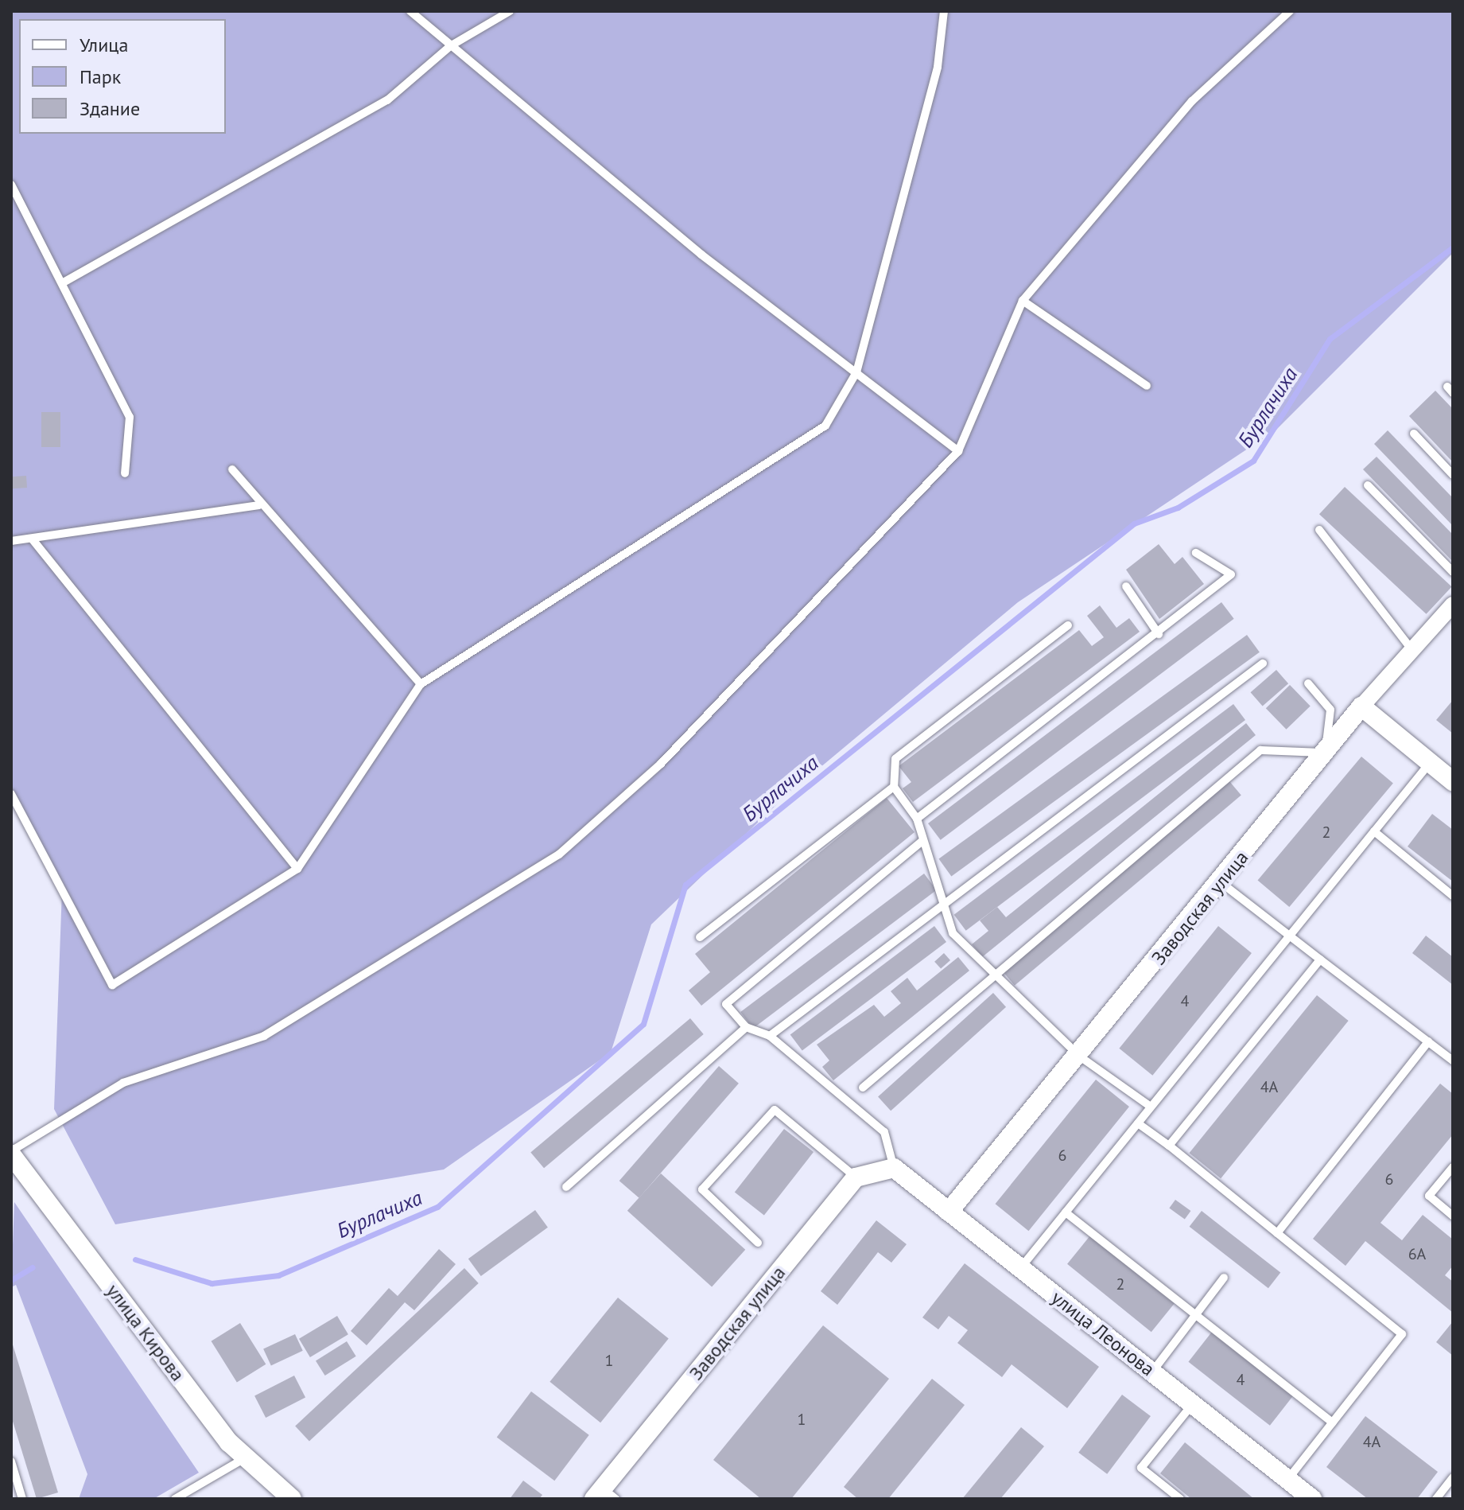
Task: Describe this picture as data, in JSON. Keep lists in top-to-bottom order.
{
  "streets": {
    "street": ["Заводская улица", "улица Кирова", "улица Леонова"]
  },
  "crossings": [
    ["Заводская улица", "улица Леонова"]
  ],
  "water": ["Бурлачиха"],
  "house_numbers": [
    "2",
    "4",
    "4А",
    "6",
    "6",
    "6А",
    "2",
    "1",
    "4",
    "1",
    "4А"
  ],
  "legend": ["Улица", "Парк", "Здание"]
}
